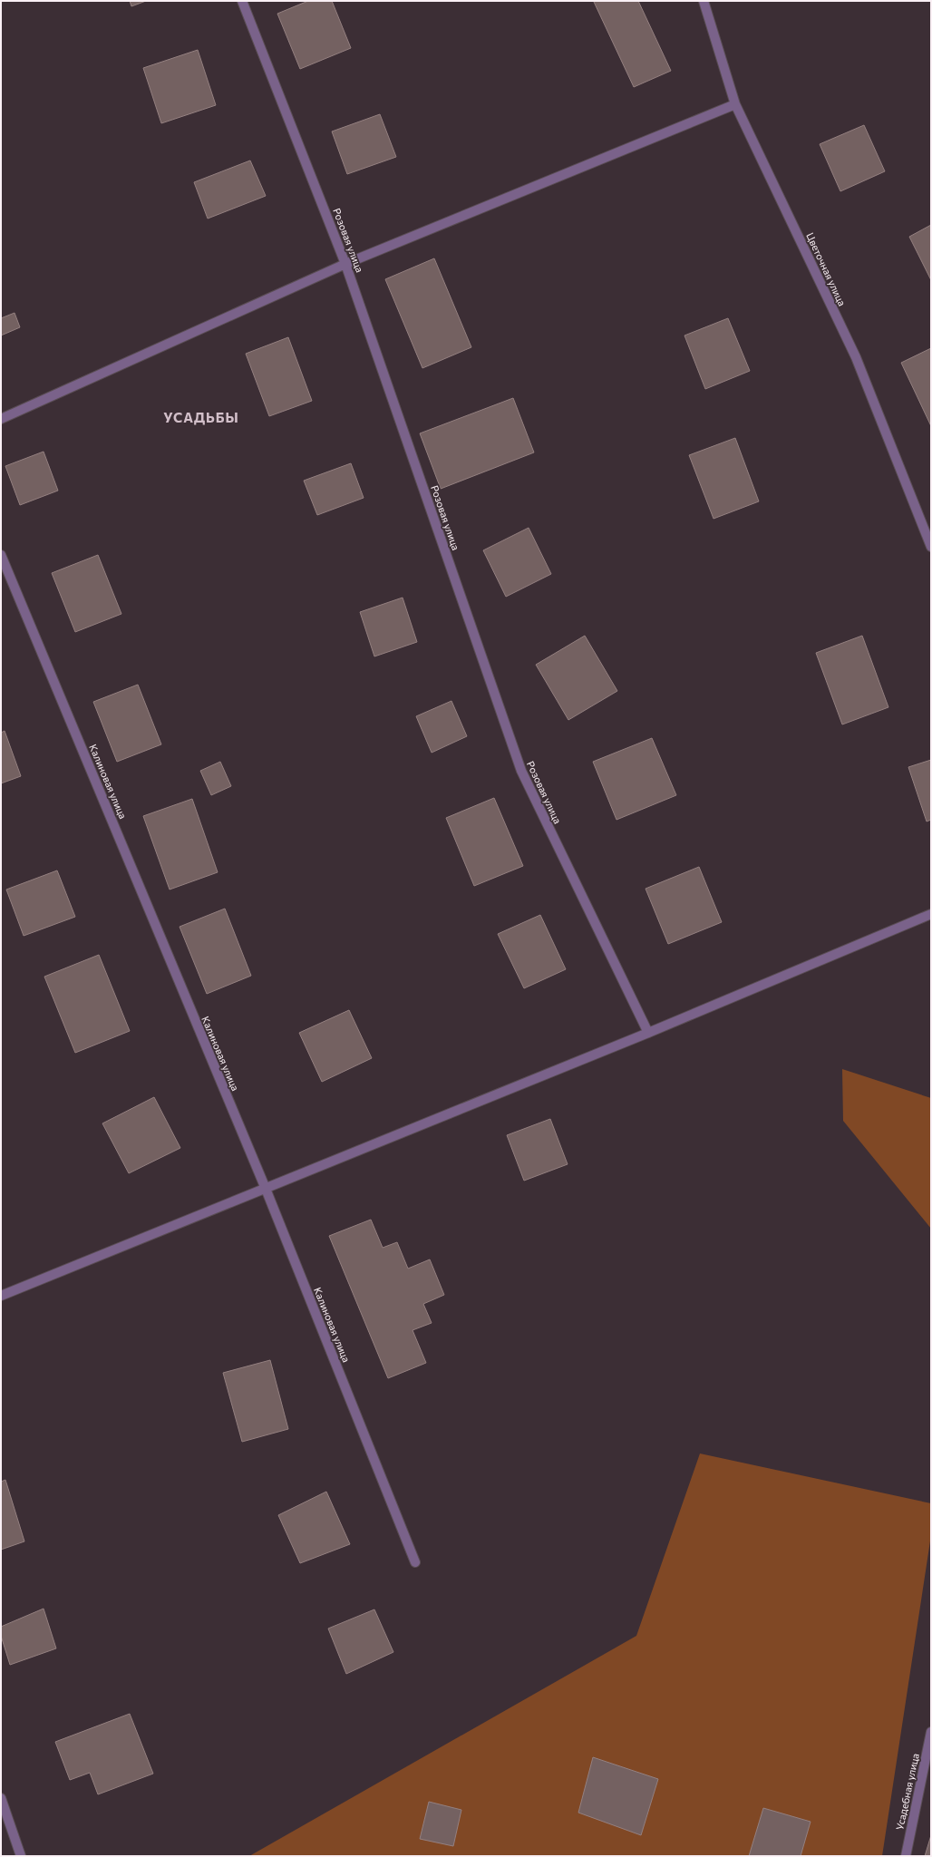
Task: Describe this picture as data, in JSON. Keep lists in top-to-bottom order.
{
  "streets": {
    "street": [
      "Розовая улица",
      "Цветочная улица",
      "Калиновая улица",
      "Усадебная улица"
    ]
  },
  "districts": ["УСАДЬБЫ"]
}
